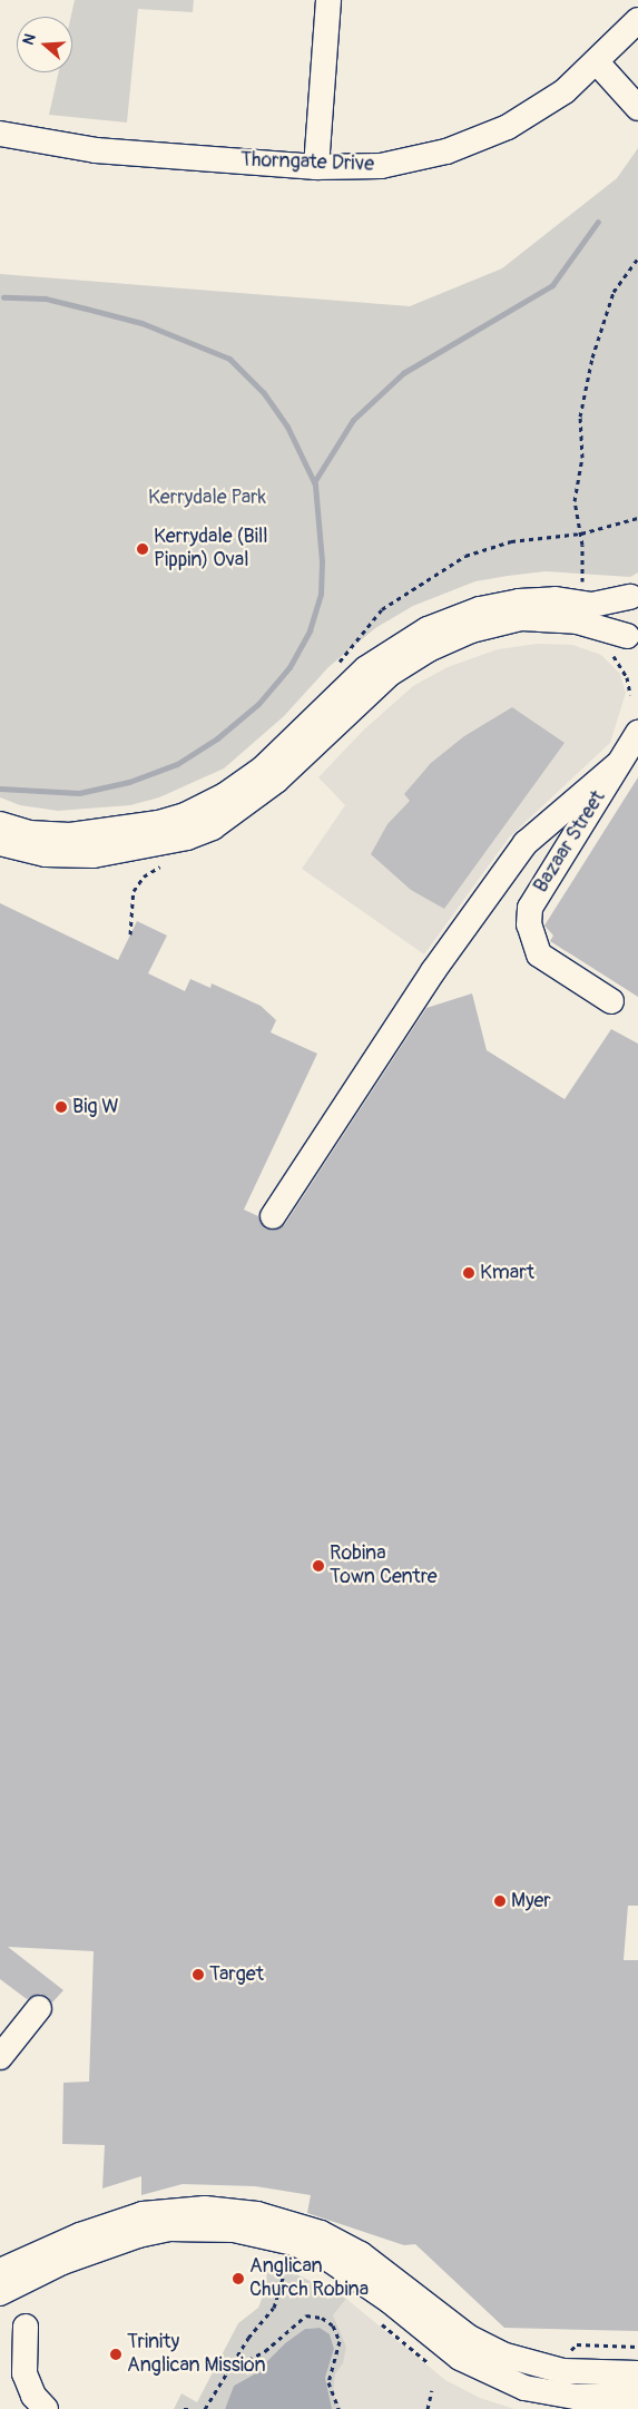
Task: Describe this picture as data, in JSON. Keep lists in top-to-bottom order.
{
  "streets": {
    "street": ["Thorngate Drive", "Bazaar Street"]
  },
  "parks": ["Kerrydale Park"],
  "places": [
    "Kerrydale (Bill Pippin) Oval",
    "Big W",
    "Kmart",
    "Robina Town Centre",
    "Myer",
    "Target",
    "Anglican Church Robina",
    "Trinity Anglican Mission"
  ],
  "north": "left"
}
